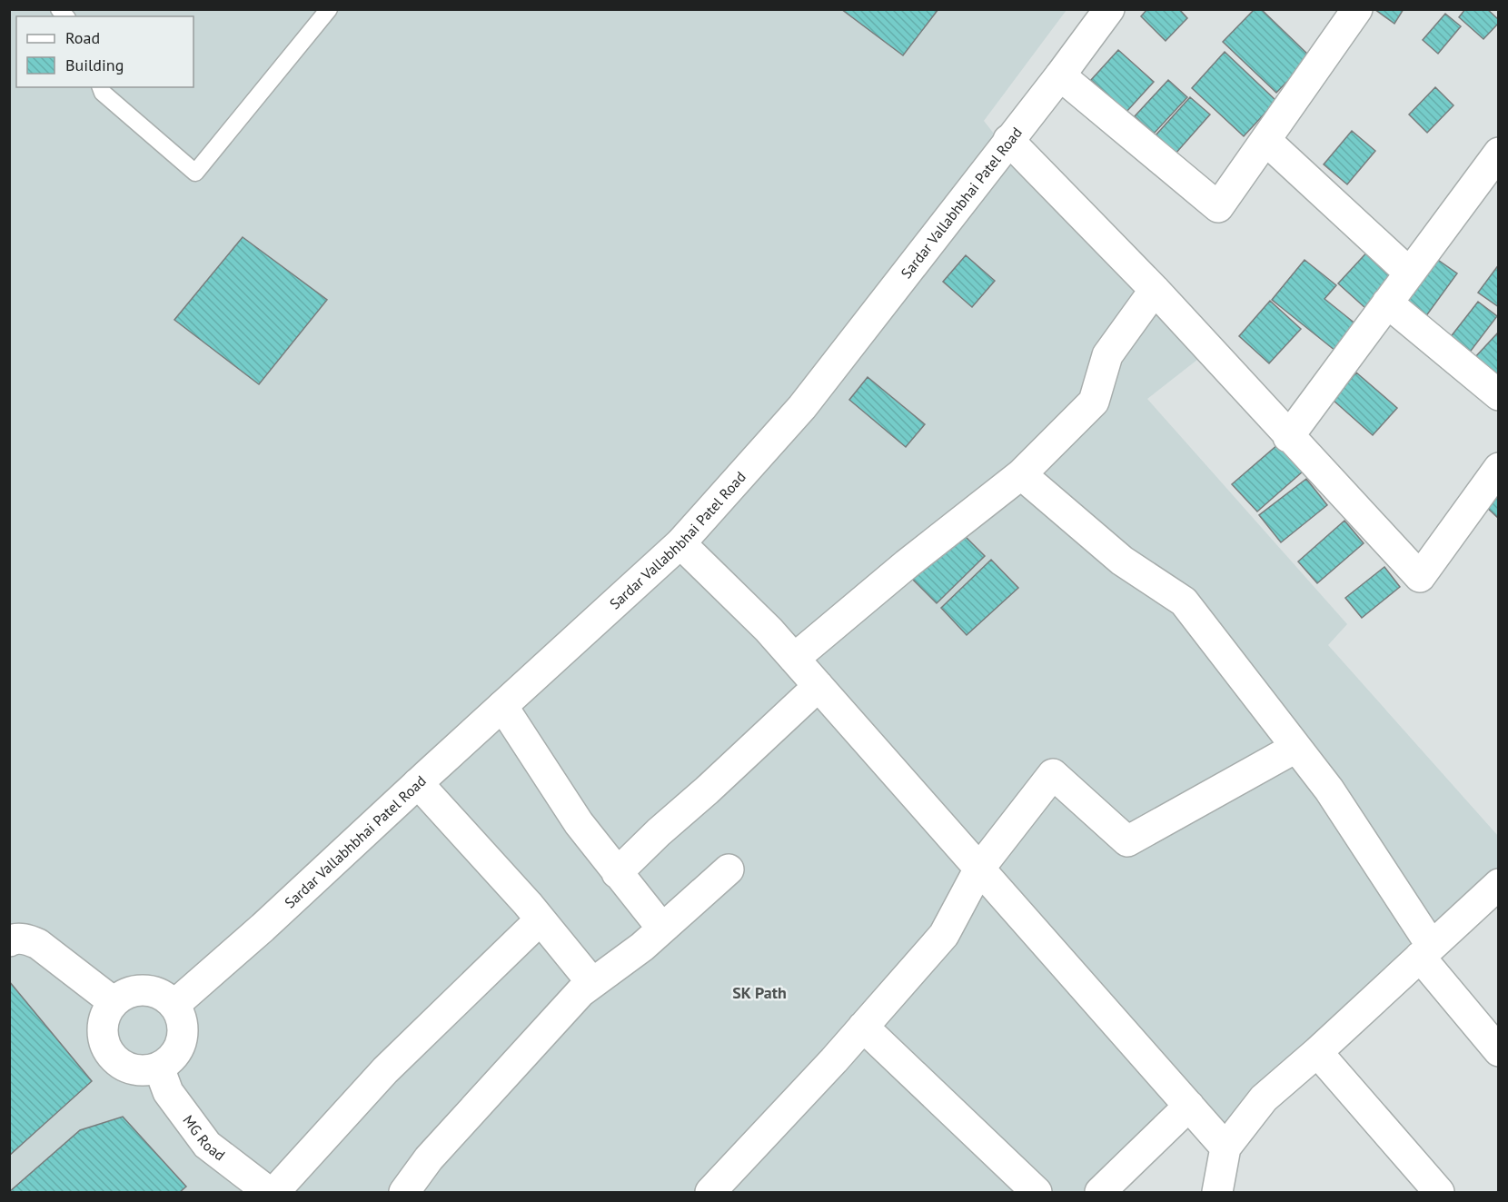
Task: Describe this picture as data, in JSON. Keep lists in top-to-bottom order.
{
  "streets": {
    "street": ["Sardar Vallabhbhai Patel Road", "MG Road"]
  },
  "crossings": [
    ["Sardar Vallabhbhai Patel Road", "MG Road"]
  ],
  "districts": ["SK Path"],
  "legend": ["Road", "Building"]
}
